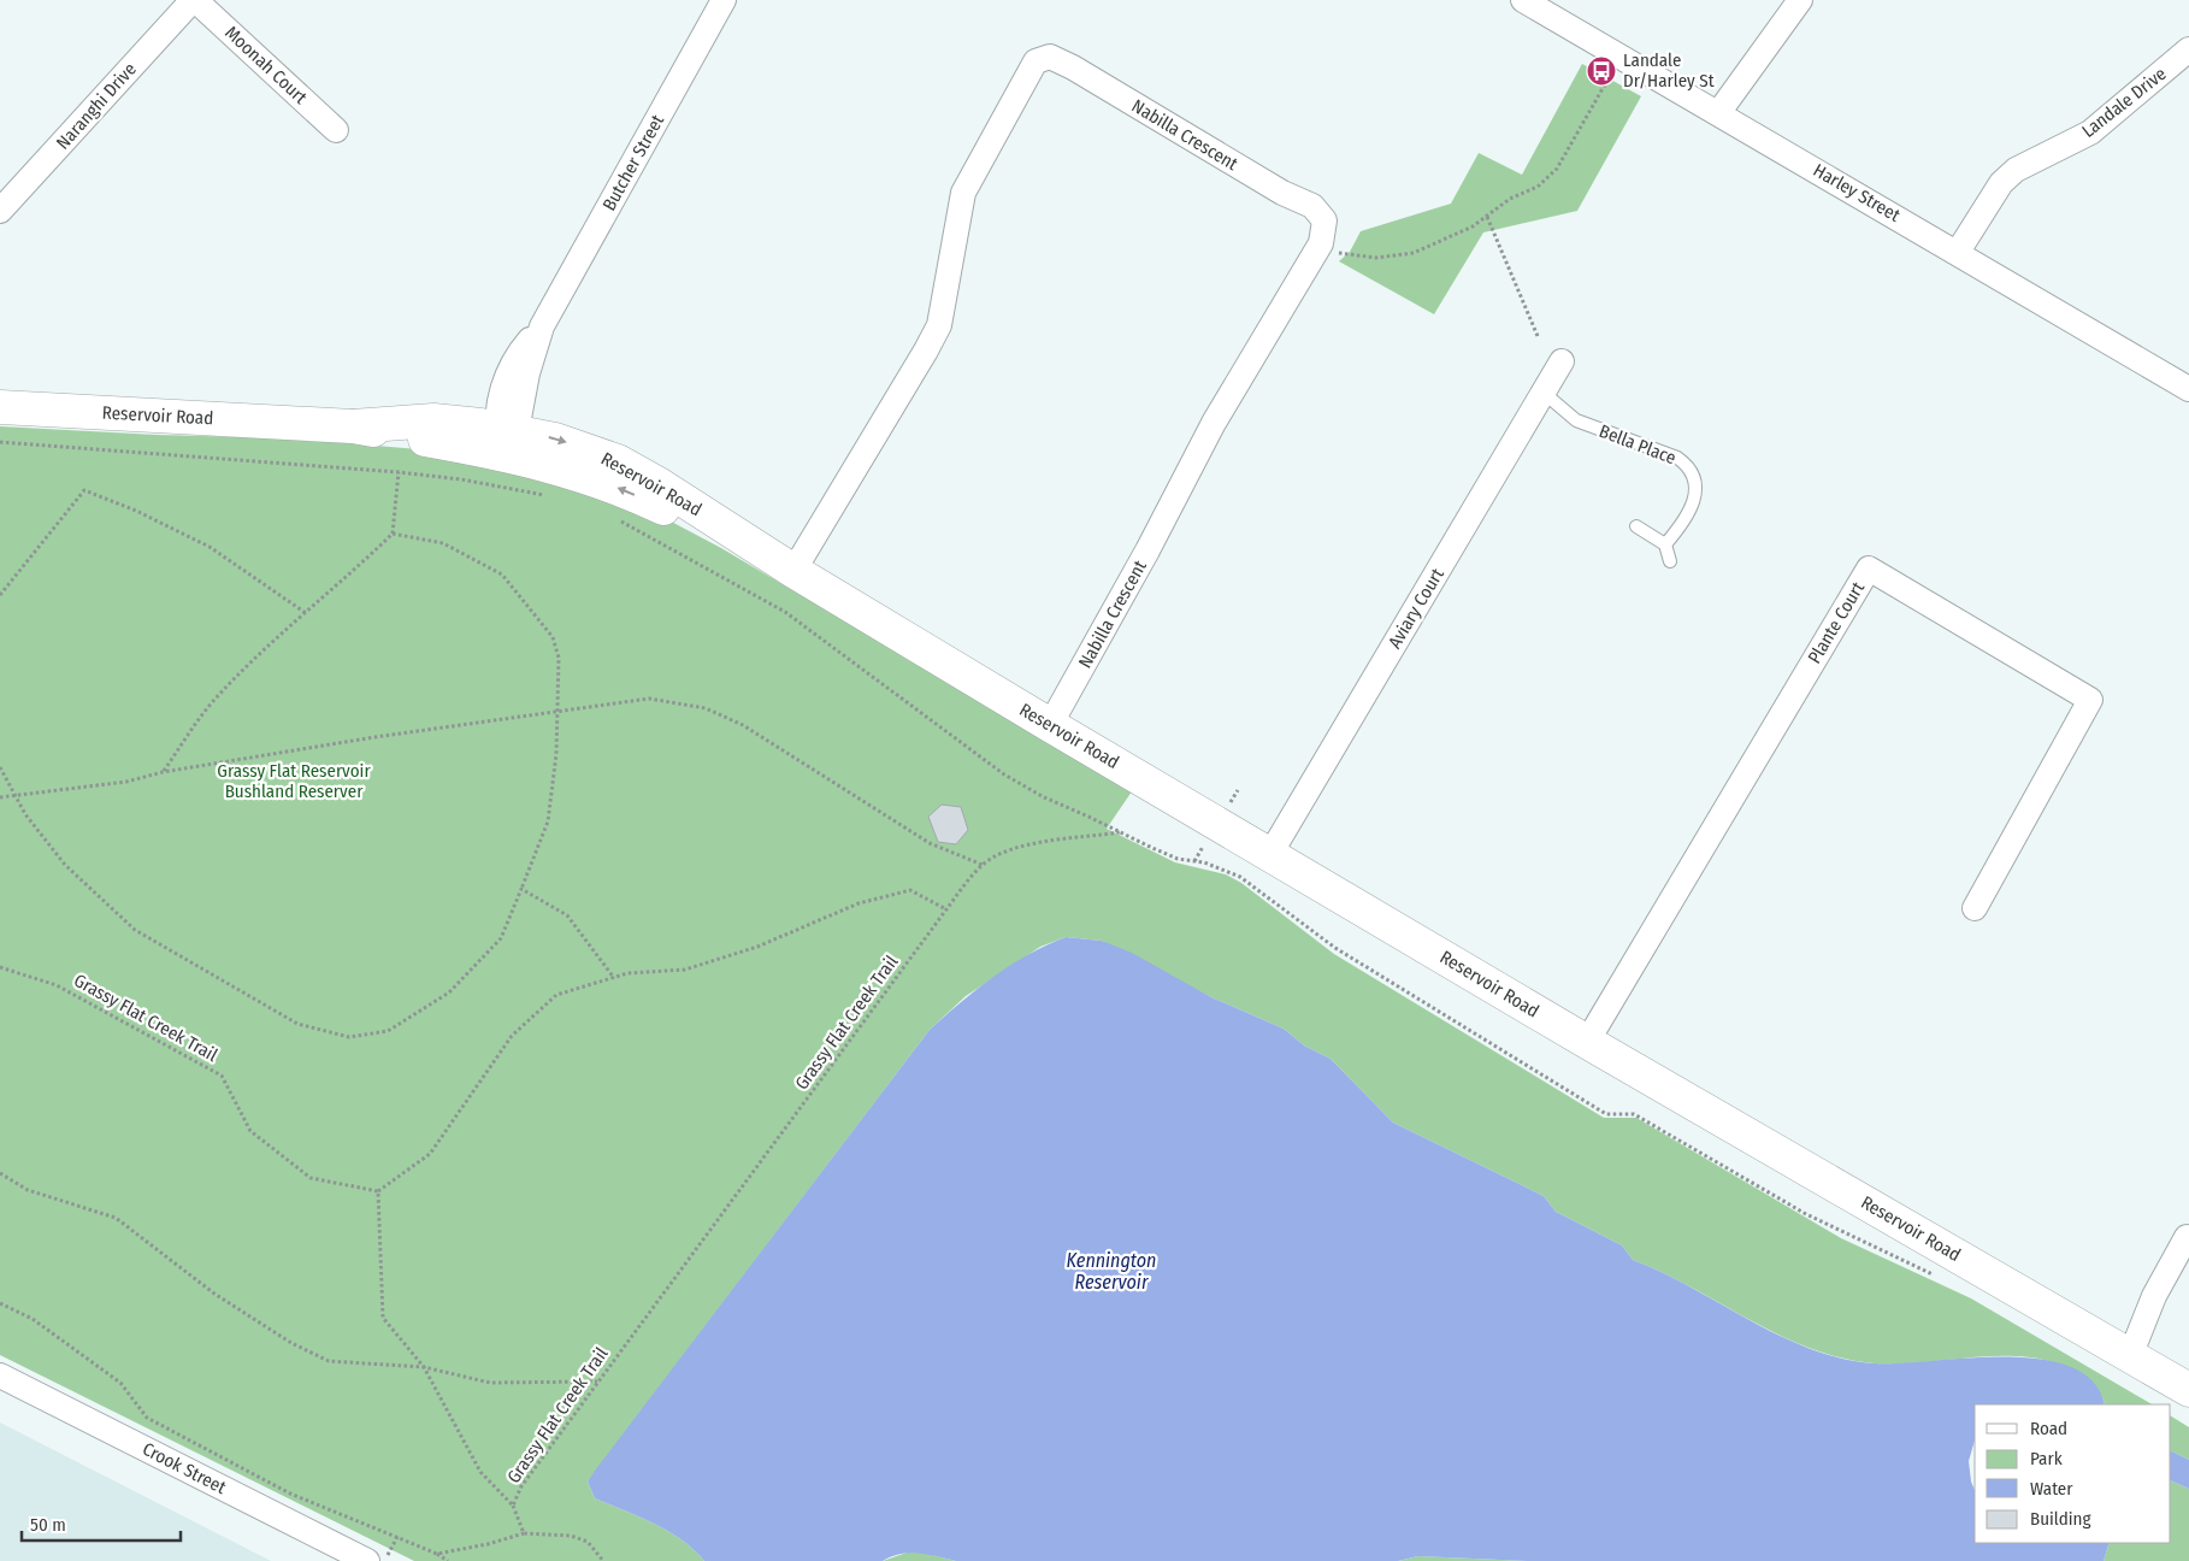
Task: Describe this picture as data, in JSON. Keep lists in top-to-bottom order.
{
  "streets": {
    "main road": ["Reservoir Road"],
    "street": [
      "Moonah Court",
      "Landale Drive",
      "Naranghi Drive",
      "Nabilla Crescent",
      "Butcher Street",
      "Harley Street",
      "Aviary Court",
      "Plante Court",
      "Crook Street"
    ],
    "lane": ["Bella Place"],
    "path": ["Grassy Flat Creek Trail"]
  },
  "crossings": [
    ["Moonah Court", "Naranghi Drive"],
    ["Landale Drive", "Harley Street"],
    ["Nabilla Crescent", "Reservoir Road"],
    ["Butcher Street", "Reservoir Road"],
    ["Reservoir Road", "Aviary Court"],
    ["Reservoir Road", "Plante Court"],
    ["Bella Place", "Aviary Court"]
  ],
  "water": ["Kennington Reservoir"],
  "parks": ["Grassy Flat Reservoir Bushland Reserver"],
  "places": {
    "bus stop": ["Landale Dr/Harley St"]
  },
  "legend": [
    "Road",
    "Park",
    "Water",
    "Building"
  ],
  "scale_bar": "50 m"
}
